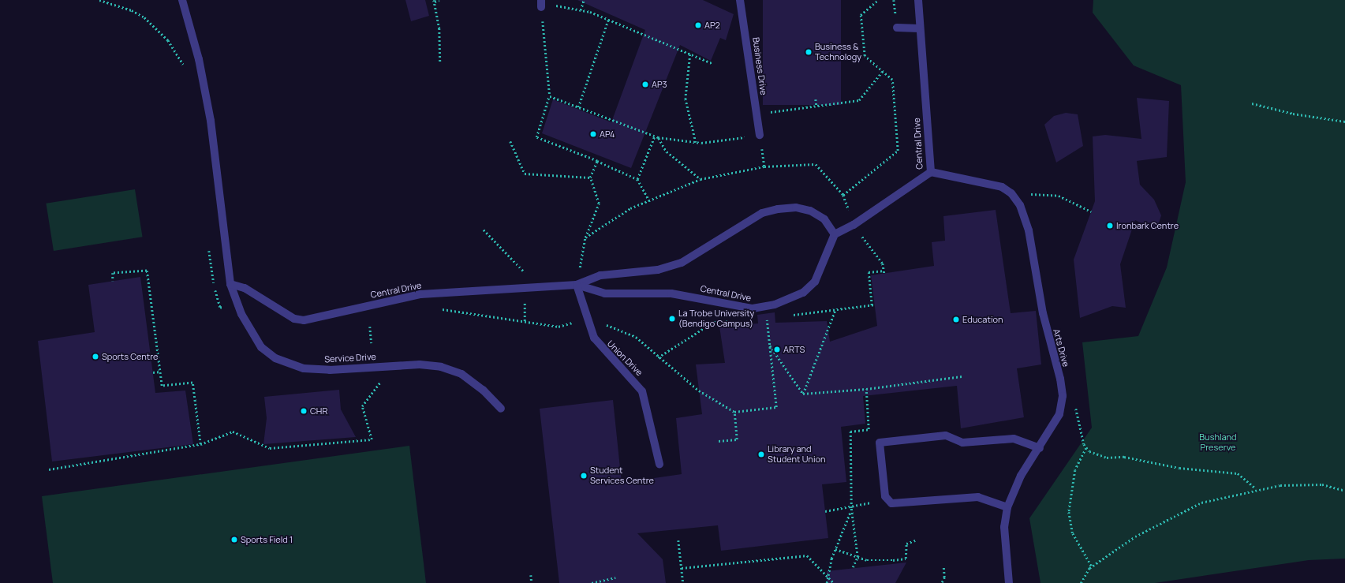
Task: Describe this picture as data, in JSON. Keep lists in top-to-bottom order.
{
  "streets": {
    "lane": [
      "Business Drive",
      "Central Drive",
      "Arts Drive",
      "Service Drive",
      "Union Drive"
    ]
  },
  "crossings": [
    ["Central Drive", "Arts Drive"],
    ["Central Drive", "Service Drive"],
    ["Central Drive", "Union Drive"]
  ],
  "parks": ["Bushland Preserve"],
  "places": [
    "AP2",
    "Business & Technology",
    "AP3",
    "AP4",
    "Ironbark Centre",
    "La Trobe University (Bendigo Campus)",
    "Education",
    "ARTS",
    "Sports Centre",
    "CHR",
    "Library and Student Union",
    "Student Services Centre",
    "Sports Field 1"
  ]
}
